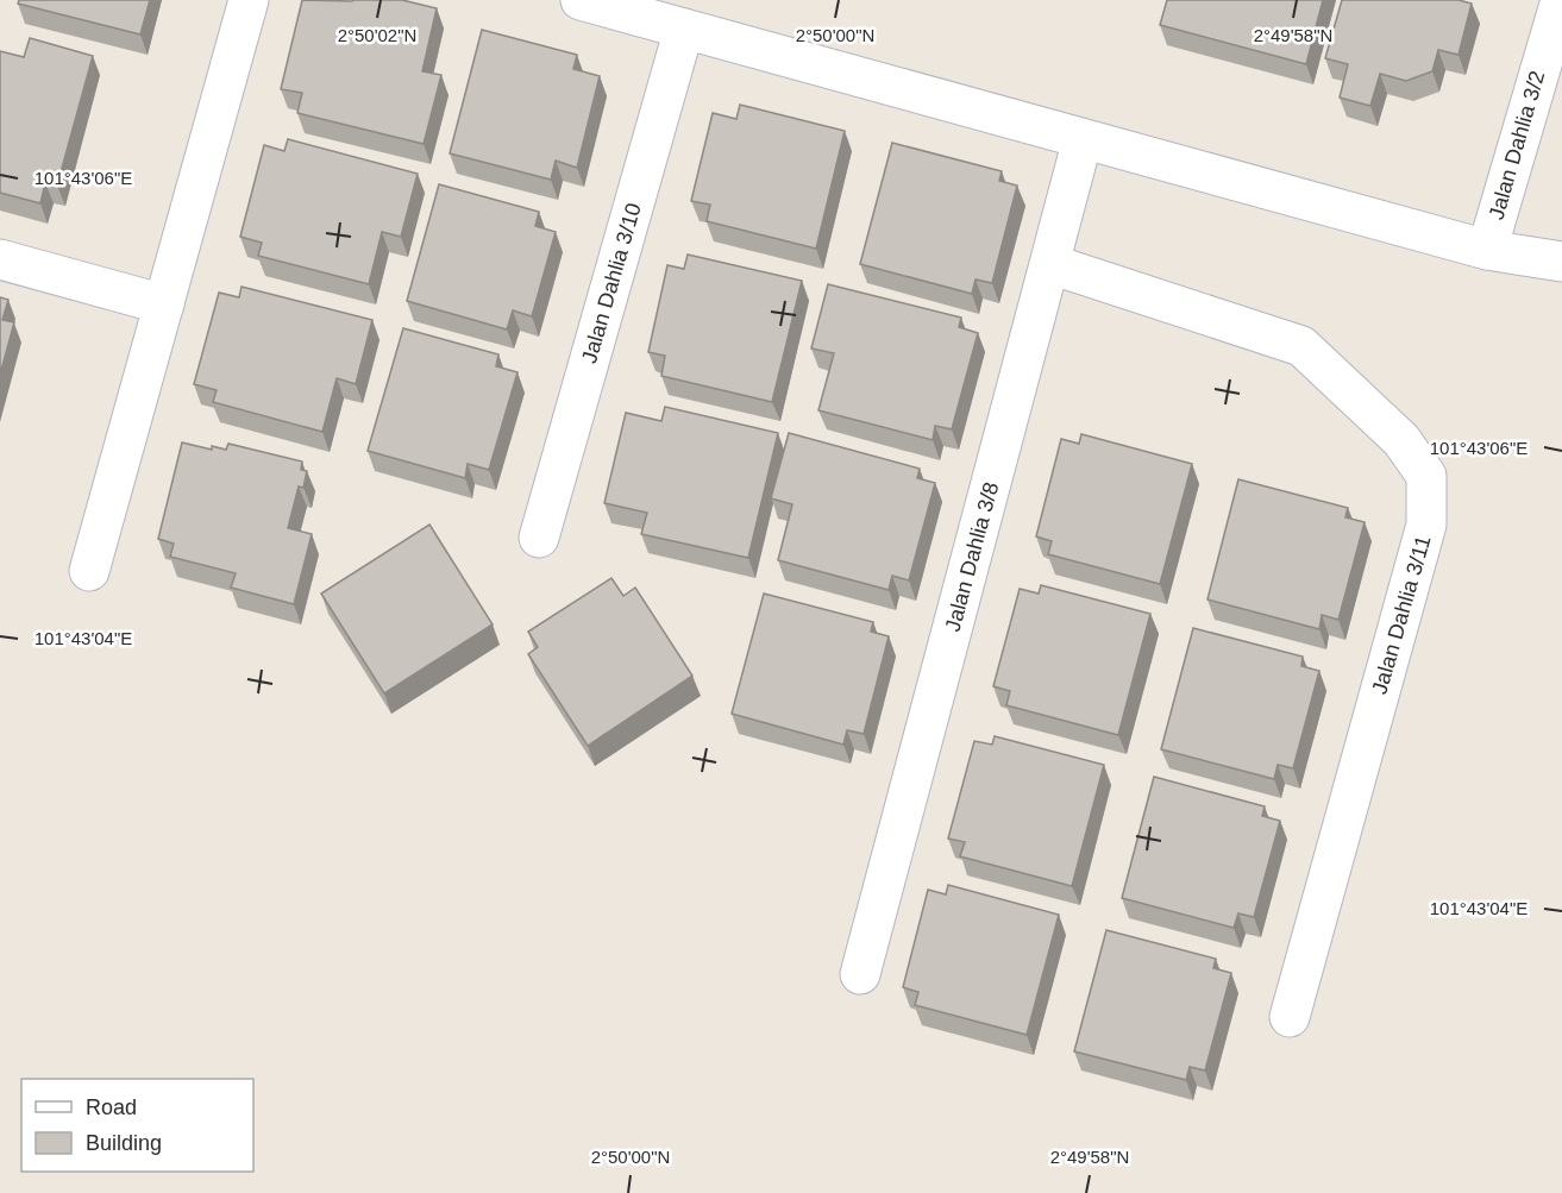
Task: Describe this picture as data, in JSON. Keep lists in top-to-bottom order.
{
  "streets": {
    "street": [
      "Jalan Dahlia 3/2",
      "Jalan Dahlia 3/10",
      "Jalan Dahlia 3/8",
      "Jalan Dahlia 3/11"
    ]
  },
  "crossings": [
    ["Jalan Dahlia 3/8", "Jalan Dahlia 3/11"]
  ],
  "legend": ["Road", "Building"],
  "coordinates": [
    "2°50'02\"N",
    "2°50'00\"N",
    "2°49'58\"N",
    "101°43'06\"E",
    "101°43'04\"E"
  ]
}
